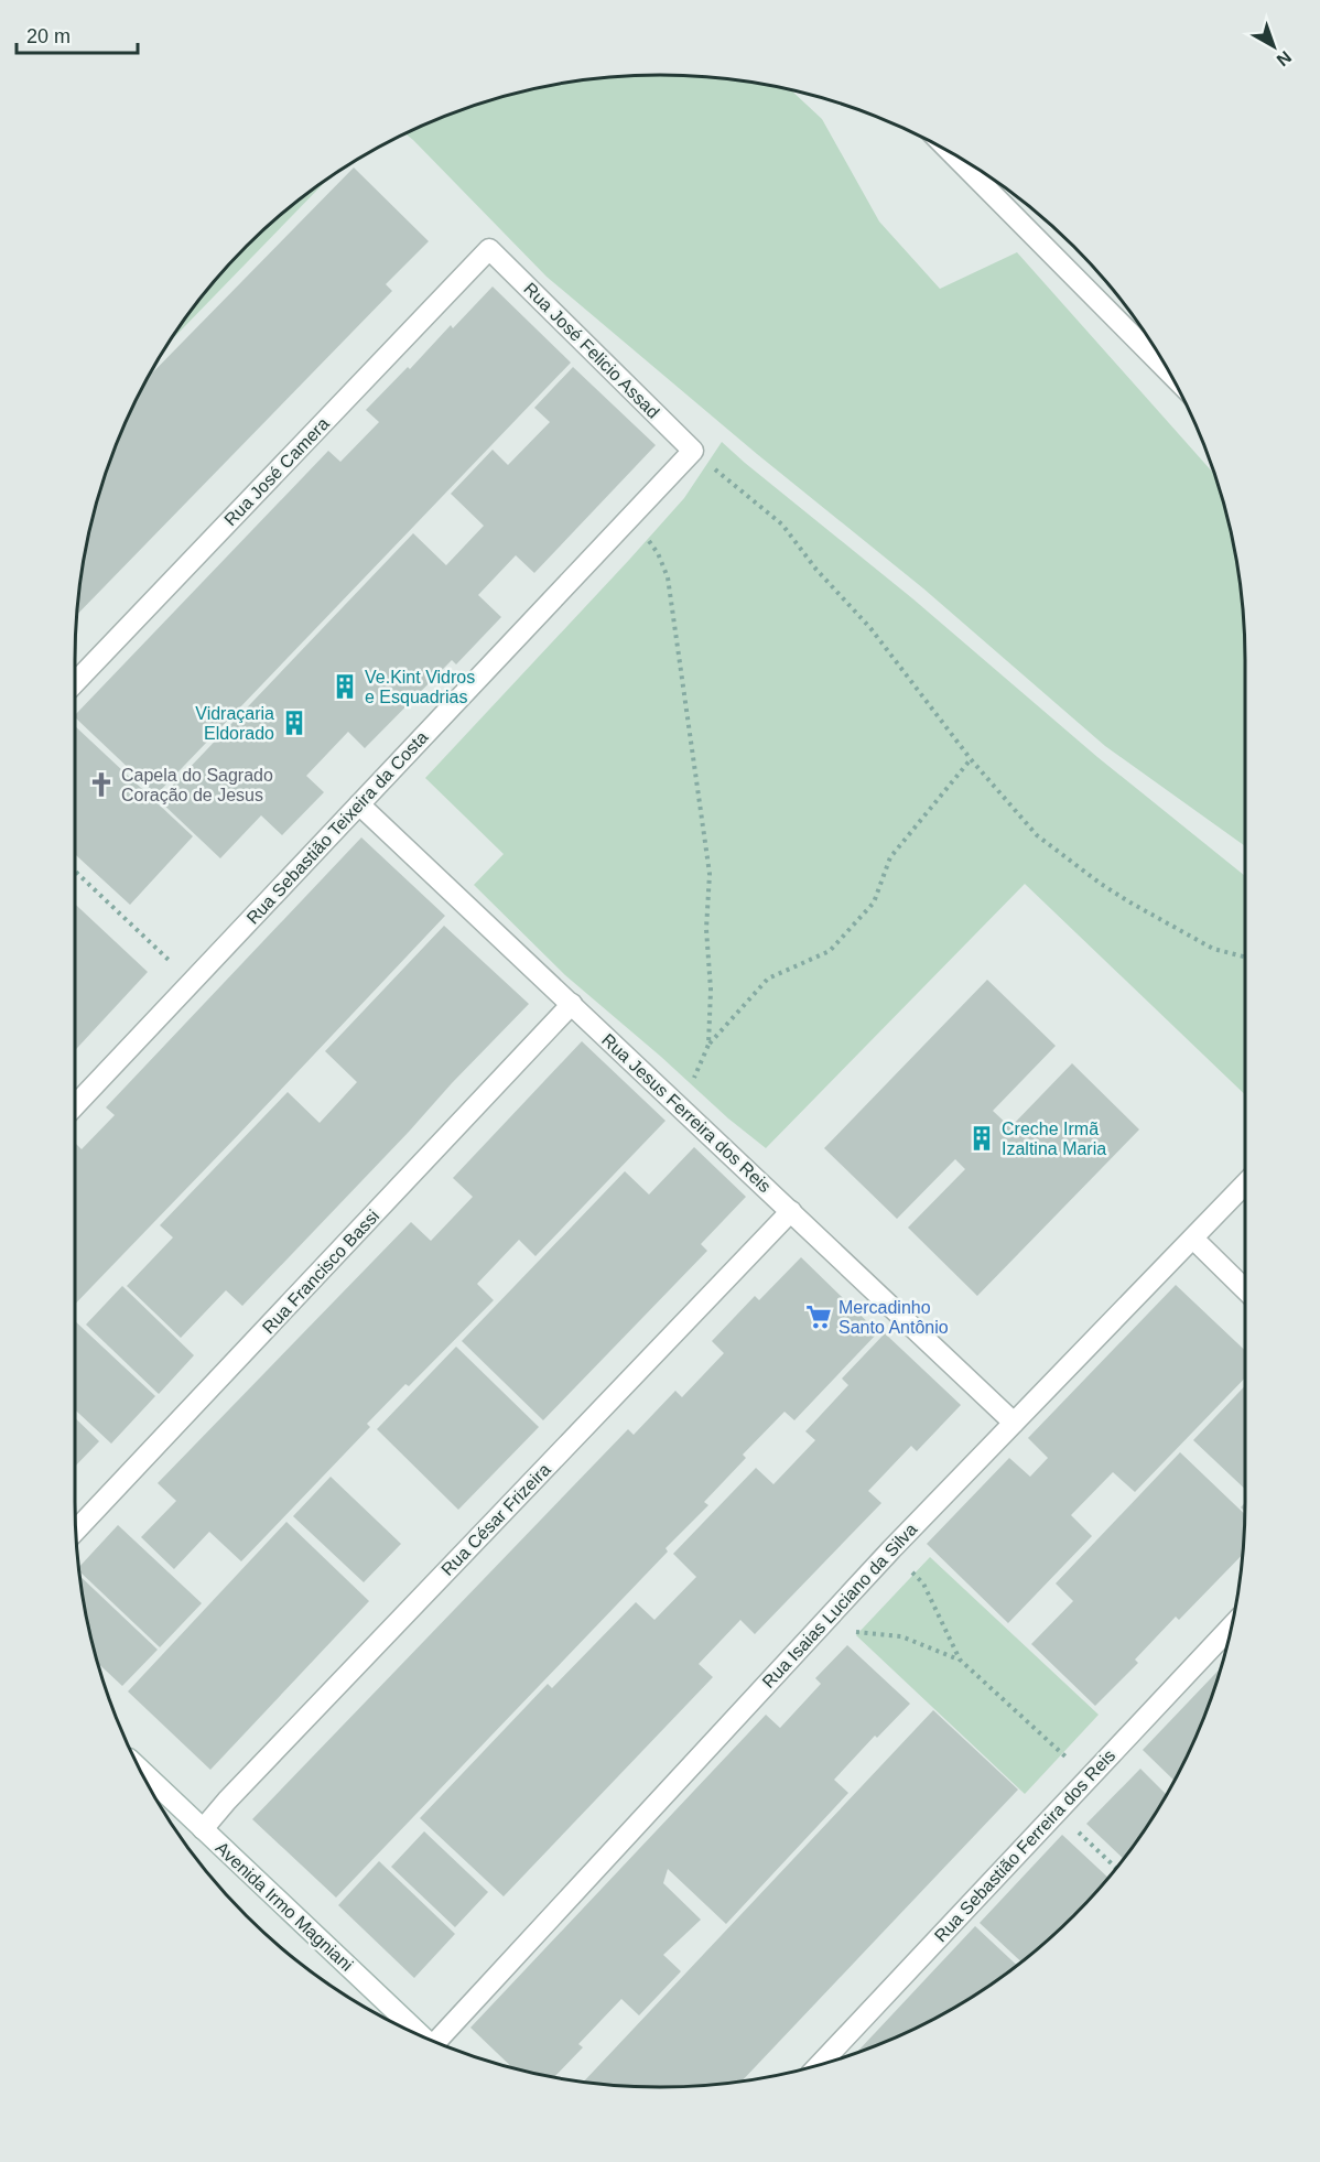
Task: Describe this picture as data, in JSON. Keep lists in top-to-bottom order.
{
  "streets": {
    "street": [
      "Rua José Felicio Assad",
      "Rua José Camera",
      "Rua Sebastião Teixeira da Costa",
      "Rua Jesus Ferreira dos Reis",
      "Rua Francisco Bassi",
      "Rua César Frizeira",
      "Rua Isaias Luciano da Silva",
      "Rua Sebastião Ferreira dos Reis",
      "Avenida Irmo Magniani"
    ]
  },
  "crossings": [
    ["Rua José Felicio Assad", "Rua José Camera"],
    ["Rua José Felicio Assad", "Rua Sebastião Teixeira da Costa"],
    ["Rua Sebastião Teixeira da Costa", "Rua Jesus Ferreira dos Reis"],
    ["Rua Jesus Ferreira dos Reis", "Rua Francisco Bassi"],
    ["Rua Jesus Ferreira dos Reis", "Rua César Frizeira"],
    ["Rua Jesus Ferreira dos Reis", "Rua Isaias Luciano da Silva"],
    ["Rua César Frizeira", "Avenida Irmo Magniani"]
  ],
  "places": {
    "building": ["Ve.Kint Vidros e Esquadrias", "Vidraçaria Eldorado", "Creche Irmã Izaltina Maria"],
    "church": ["Capela do Sagrado Coração de Jesus"],
    "supermarket": ["Mercadinho Santo Antônio"]
  },
  "scale_bar": "20 m",
  "north": "bottom right"
}
